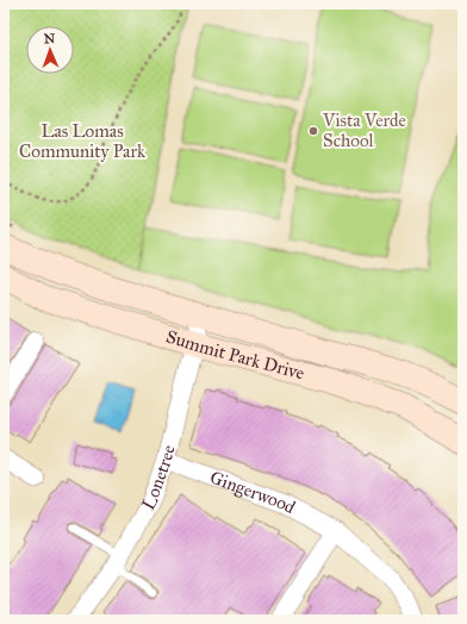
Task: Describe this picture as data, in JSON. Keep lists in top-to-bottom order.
{
  "streets": {
    "street": ["Summit Park Drive", "Lonetree", "Gingerwood"]
  },
  "crossings": [
    ["Summit Park Drive", "Lonetree"],
    ["Lonetree", "Gingerwood"]
  ],
  "parks": ["Las Lomas Community Park"],
  "places": ["Vista Verde School"],
  "north": "top"
}
